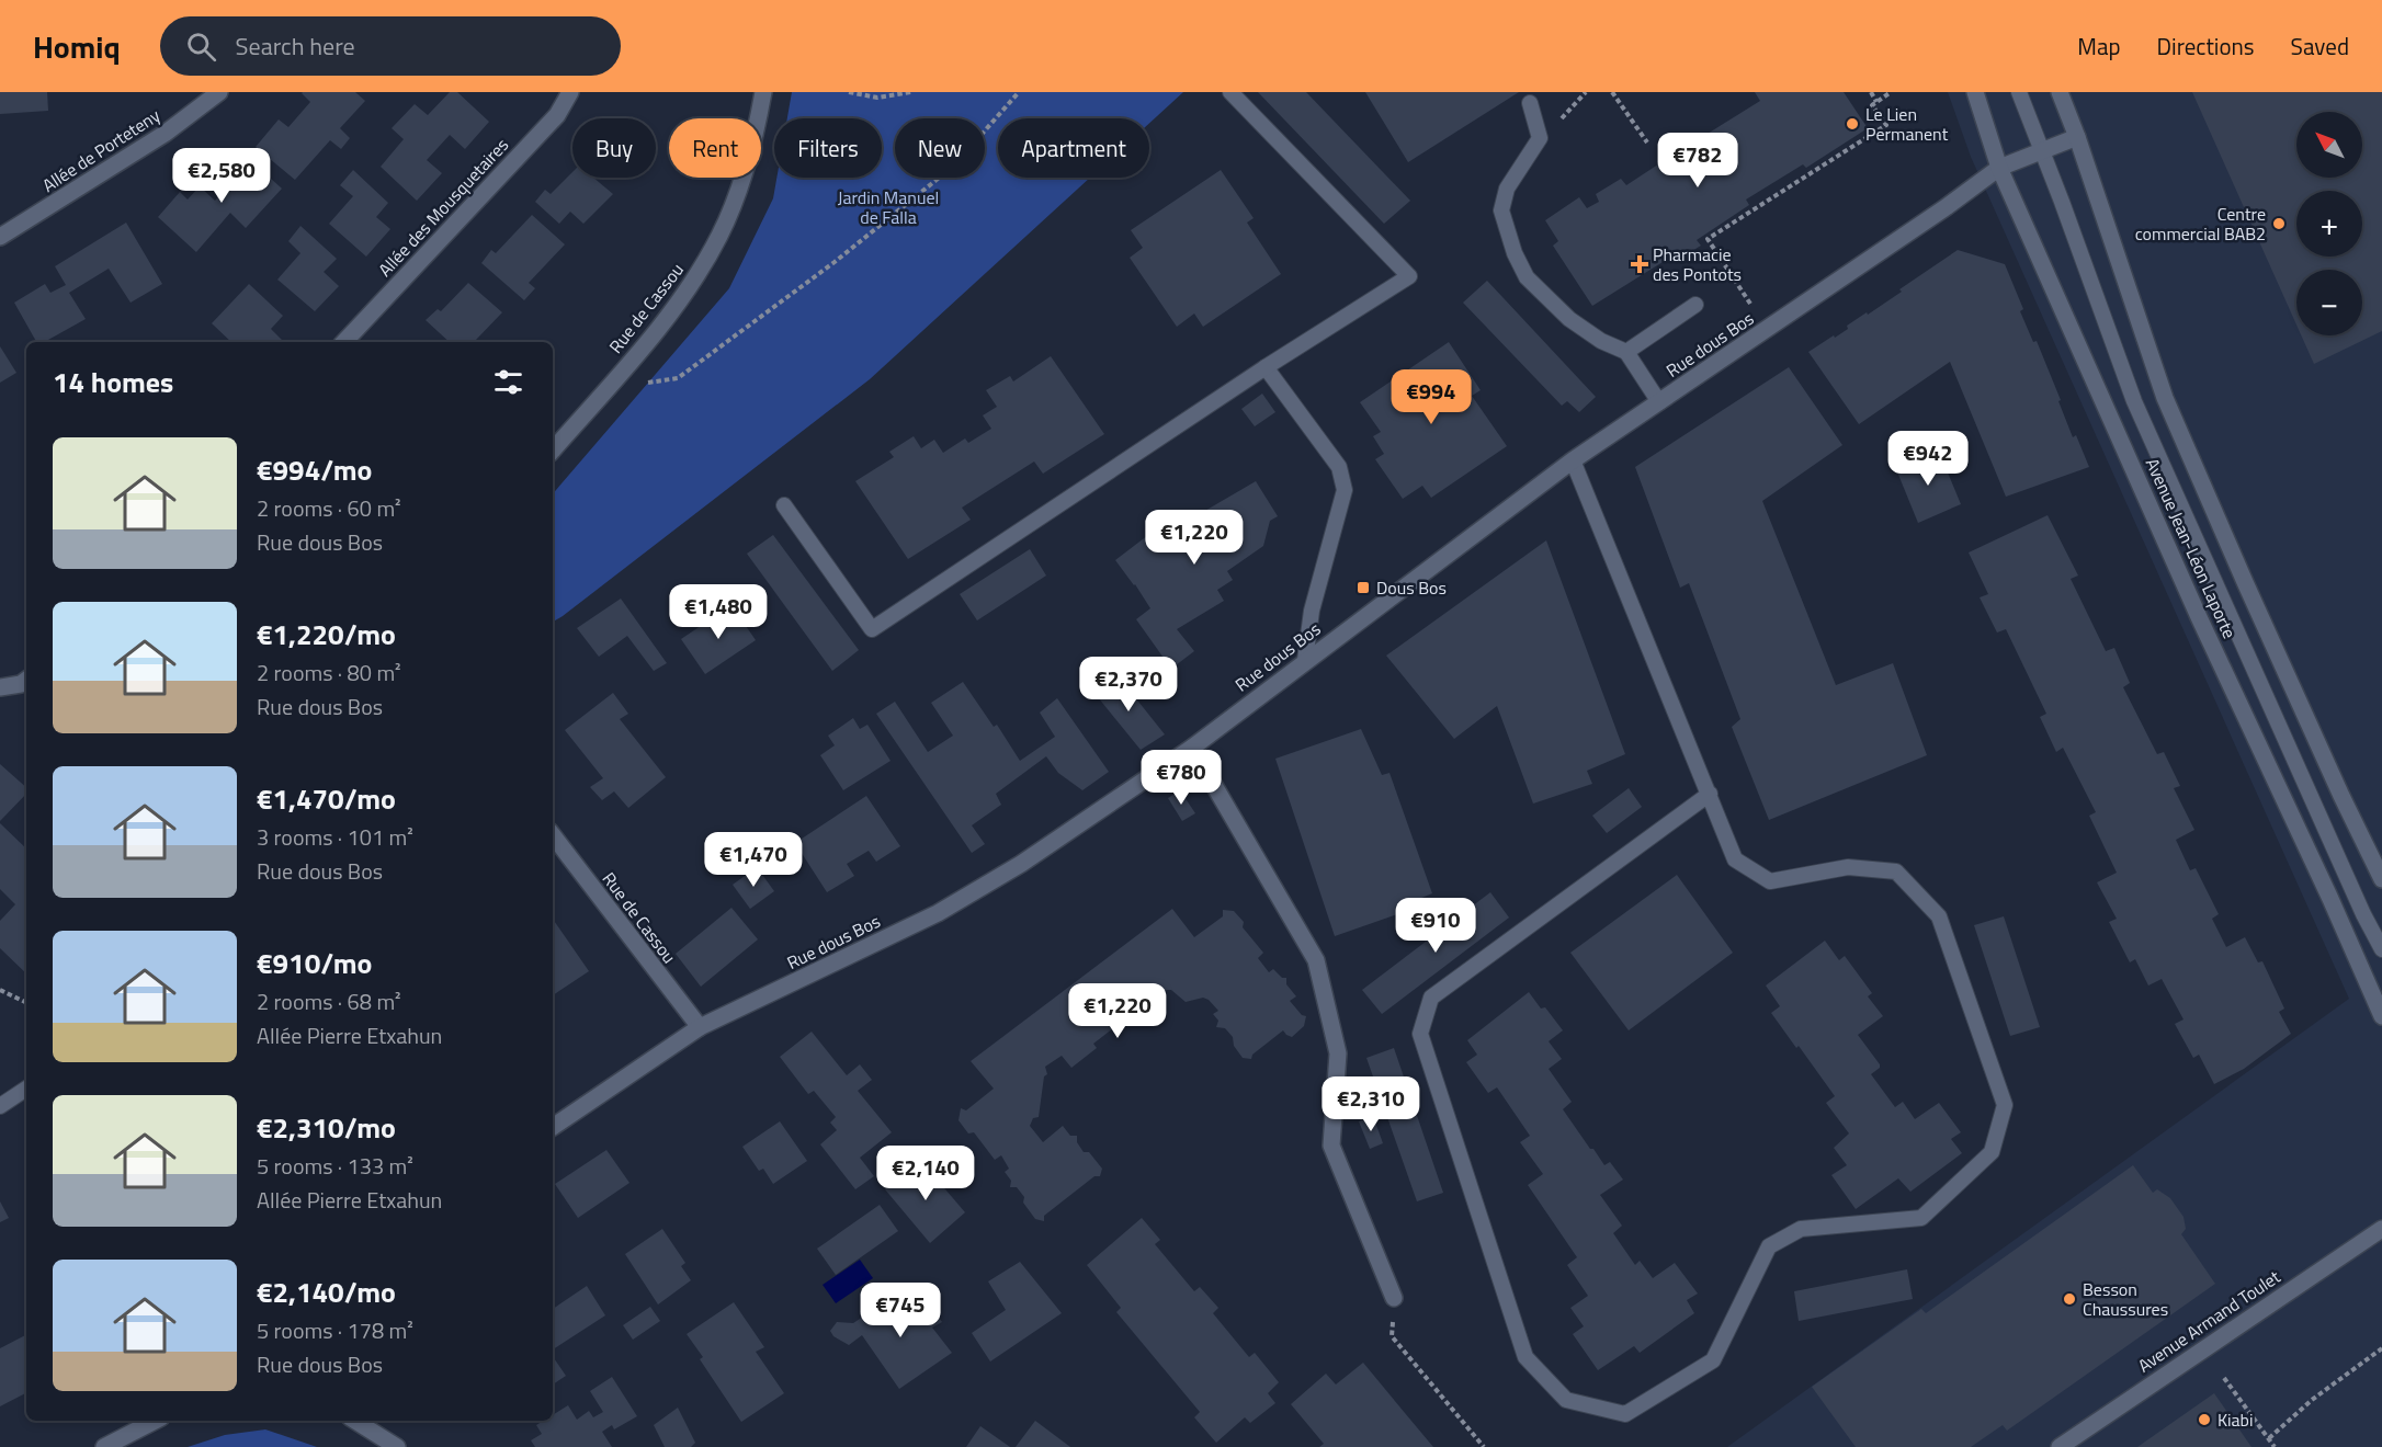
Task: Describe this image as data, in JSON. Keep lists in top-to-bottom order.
{
  "streets": {
    "street": [
      "Allée de Porteteny",
      "Allée des Mousquetaires",
      "Rue de Cassou",
      "Rue dous Bos",
      "Avenue Jean-Léon Laporte",
      "Avenue Armand Toulet"
    ]
  },
  "crossings": [
    ["Rue de Cassou", "Rue dous Bos"],
    ["Rue dous Bos", "Avenue Jean-Léon Laporte"]
  ],
  "parks": ["Jardin Manuel de Falla"],
  "places": {
    "other": [
      "Le Lien Permanent",
      "Centre commercial BAB2",
      "Besson Chaussures",
      "Kiabi"
    ],
    "health": ["Pharmacie des Pontots"],
    "transit": ["Dous Bos"]
  },
  "north": "top left",
  "page": {
    "header": "Homiq",
    "search": "Search here",
    "nav": ["Map", "Directions", "Saved"],
    "map_buttons": ["+", "−"],
    "chip": [
      "Buy",
      "Rent",
      "Filters",
      "New",
      "Apartment"
    ],
    "price": [
      "€782",
      "€2,580",
      "€994",
      "€942",
      "€1,220",
      "€1,480",
      "€2,370",
      "€780",
      "€1,470",
      "€910",
      "€1,220",
      "€2,310",
      "€2,140",
      "€745"
    ],
    "heading": "14 homes",
    "list": [
      {
        "name": "€994/mo",
        "note": "2 rooms · 60 m² · Rue dous Bos"
      },
      {
        "name": "€1,220/mo",
        "note": "2 rooms · 80 m² · Rue dous Bos"
      },
      {
        "name": "€1,470/mo",
        "note": "3 rooms · 101 m² · Rue dous Bos"
      },
      {
        "name": "€910/mo",
        "note": "2 rooms · 68 m² · Allée Pierre Etxahun"
      },
      {
        "name": "€2,310/mo",
        "note": "5 rooms · 133 m² · Allée Pierre Etxahun"
      },
      {
        "name": "€2,140/mo",
        "note": "5 rooms · 178 m² · Rue dous Bos"
      }
    ]
  }
}
